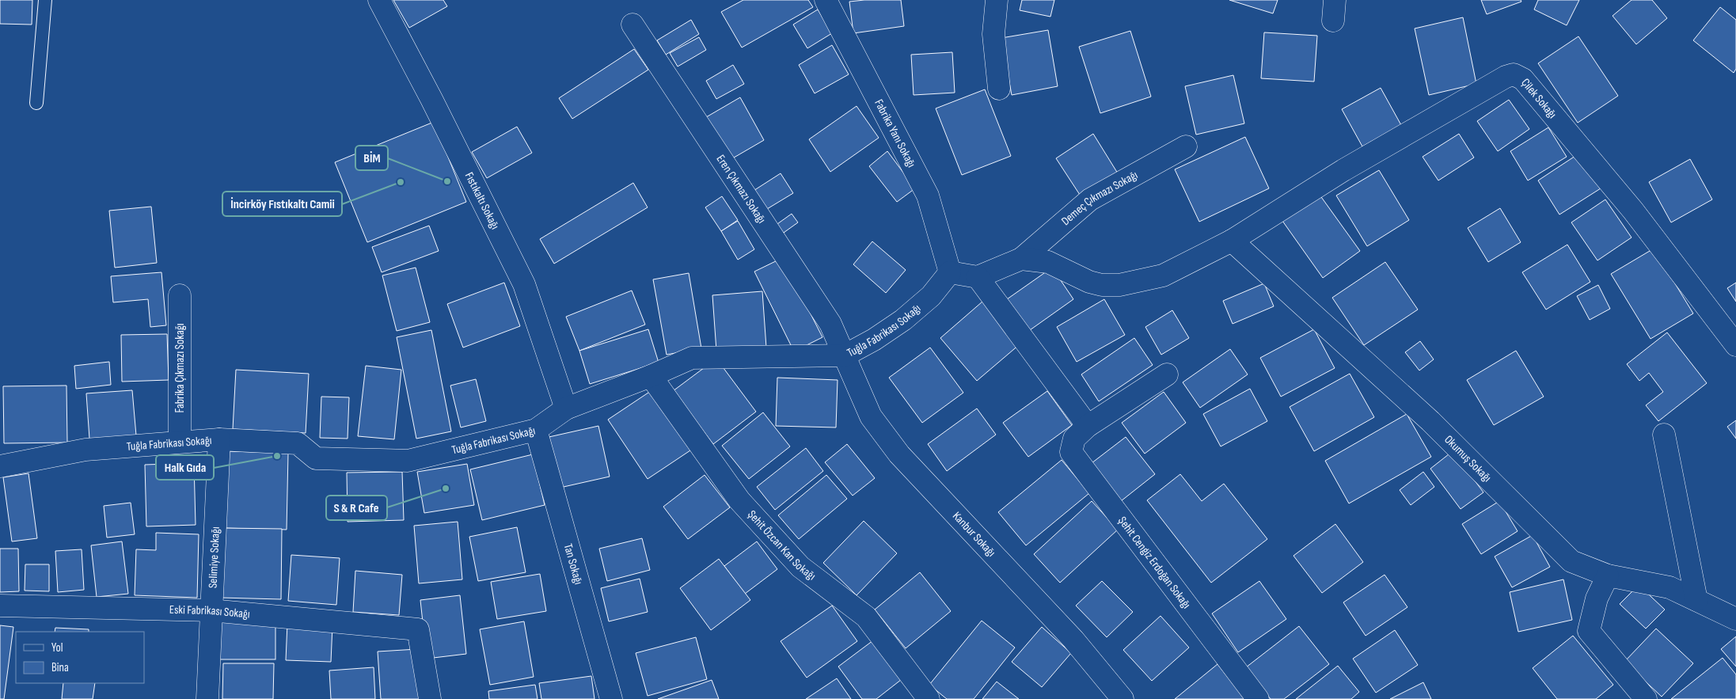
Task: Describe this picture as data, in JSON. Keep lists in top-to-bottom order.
{
  "streets": {
    "street": [
      "Çilek Sokağı",
      "Fabrika Yanı Sokağı",
      "Eren Çıkmazı Sokağı",
      "Demeç Çıkmazı Sokağı",
      "Fıstıkaltı Sokağı",
      "Tuğla Fabrikası Sokağı",
      "Fabrika Çıkmazı Sokağı",
      "Okumuş Sokağı",
      "Kanbur Sokağı",
      "Şehit Özcan Kan Sokağı",
      "Selimiye Sokağı",
      "Şehit Cengiz Erdoğan Sokağı",
      "Tan Sokağı",
      "Eski Fabrikası Sokağı"
    ]
  },
  "crossings": [
    ["Çilek Sokağı", "Okumuş Sokağı"],
    ["Fabrika Yanı Sokağı", "Tuğla Fabrikası Sokağı"],
    ["Eren Çıkmazı Sokağı", "Tuğla Fabrikası Sokağı"],
    ["Eren Çıkmazı Sokağı", "Kanbur Sokağı"],
    ["Fıstıkaltı Sokağı", "Tuğla Fabrikası Sokağı"],
    ["Tuğla Fabrikası Sokağı", "Fabrika Çıkmazı Sokağı"],
    ["Tuğla Fabrikası Sokağı", "Kanbur Sokağı"],
    ["Tuğla Fabrikası Sokağı", "Şehit Özcan Kan Sokağı"],
    ["Tuğla Fabrikası Sokağı", "Selimiye Sokağı"],
    ["Tuğla Fabrikası Sokağı", "Tan Sokağı"],
    ["Selimiye Sokağı", "Eski Fabrikası Sokağı"]
  ],
  "places": [
    "BİM",
    "İncirköy Fıstıkaltı Camii",
    "Halk Gıda",
    "S & R Cafe"
  ],
  "legend": ["Yol", "Bina"]
}
